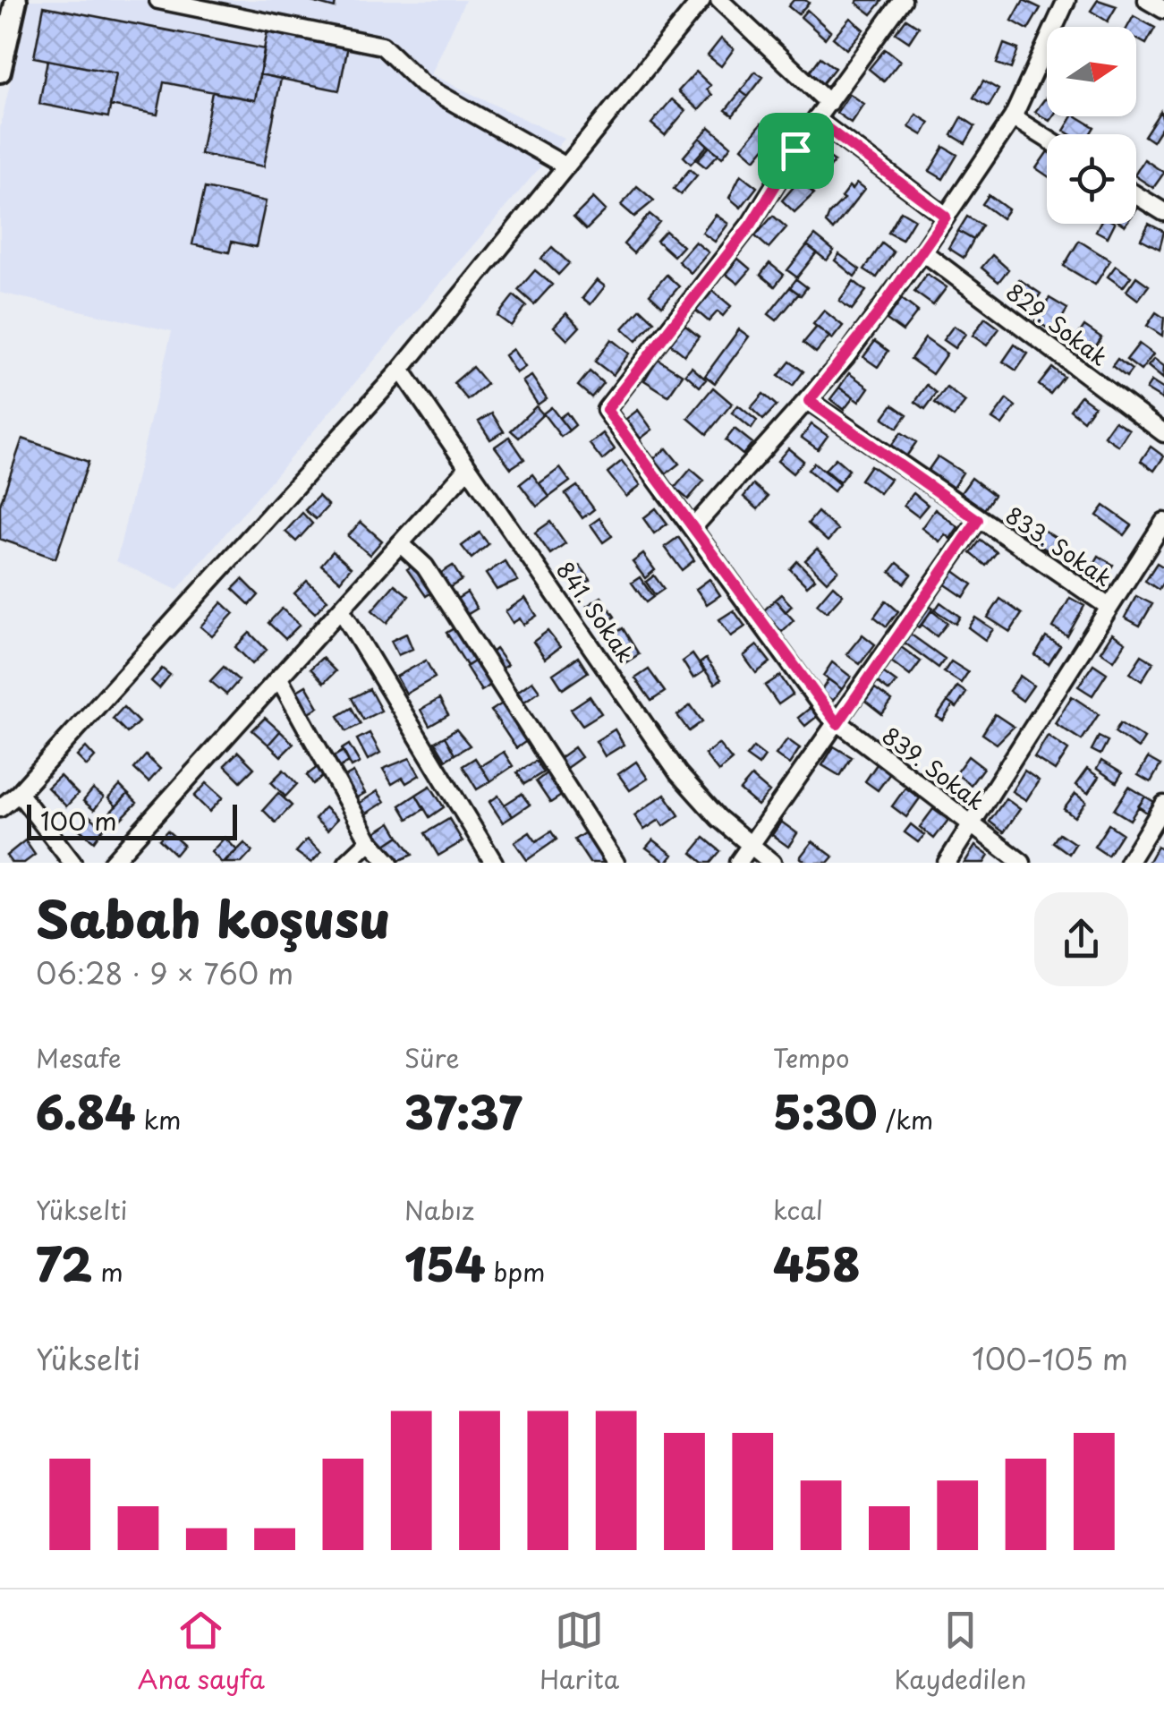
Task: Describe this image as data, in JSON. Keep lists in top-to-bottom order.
{
  "streets": {
    "street": [
      "829. Sokak",
      "833. Sokak",
      "841. Sokak",
      "839. Sokak"
    ]
  },
  "scale_bar": "100 m",
  "north": "right",
  "page": {
    "scale": "100 m",
    "heading": ["Sabah koşusu", "06:28 · 9 × 760 m"],
    "stats": [
      ["Mesafe", "6.84 km"],
      ["Süre", "37:37"],
      ["Tempo", "5:30 /km"],
      ["Yükselti", "72 m"],
      ["Nabız", "154 bpm"],
      ["kcal", "458"]
    ],
    "chart": ["Yükselti", "100–105 m"],
    "tabs": ["Ana sayfa", "Harita", "Kaydedilen"]
  }
}
